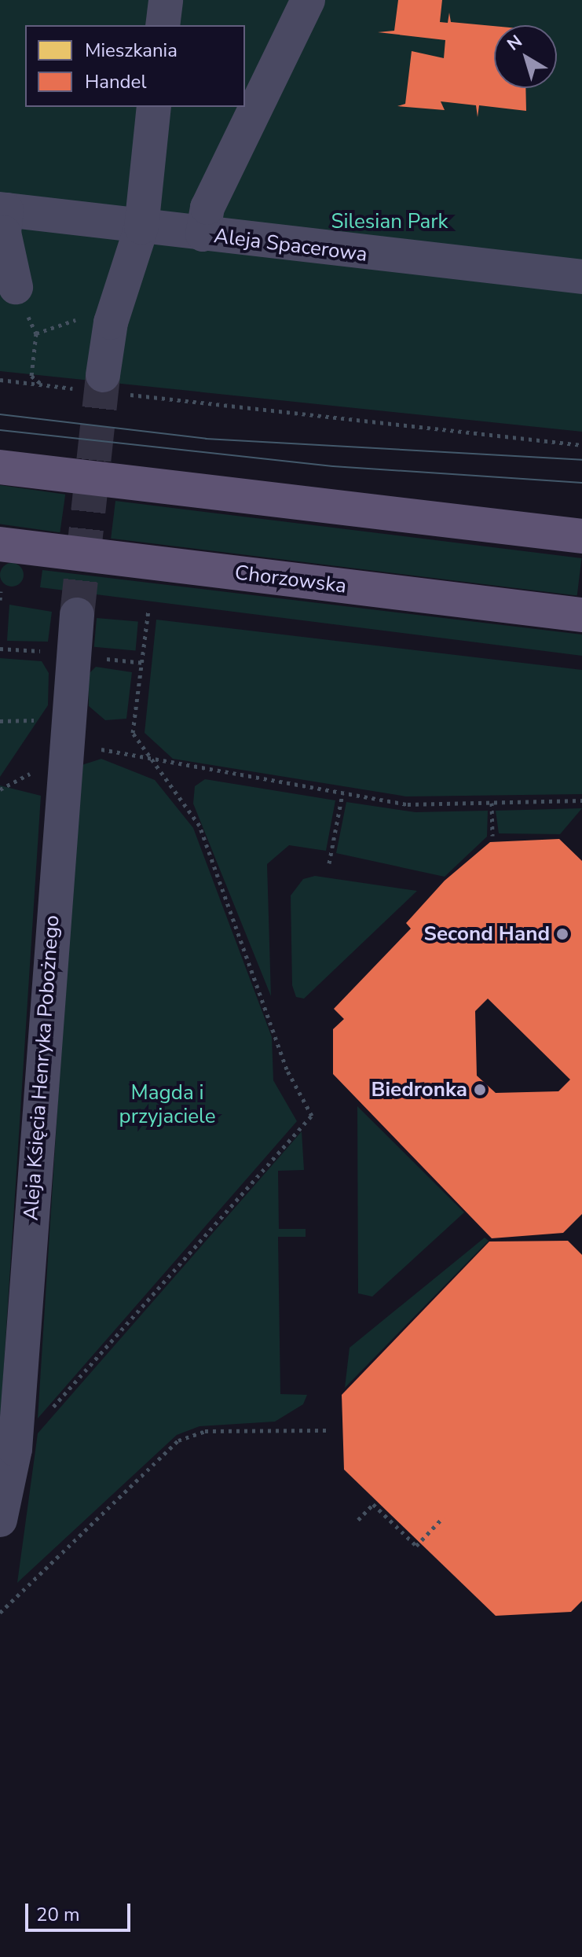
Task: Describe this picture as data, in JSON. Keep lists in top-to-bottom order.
{
  "streets": {
    "main road": ["Chorzowska"],
    "street": ["Aleja Spacerowa", "Aleja Księcia Henryka Pobożnego"]
  },
  "parks": ["Silesian Park", "Magda i przyjaciele"],
  "places": ["Second Hand", "Biedronka"],
  "legend": ["Mieszkania", "Handel"],
  "scale_bar": "20 m",
  "north": "top left"
}
